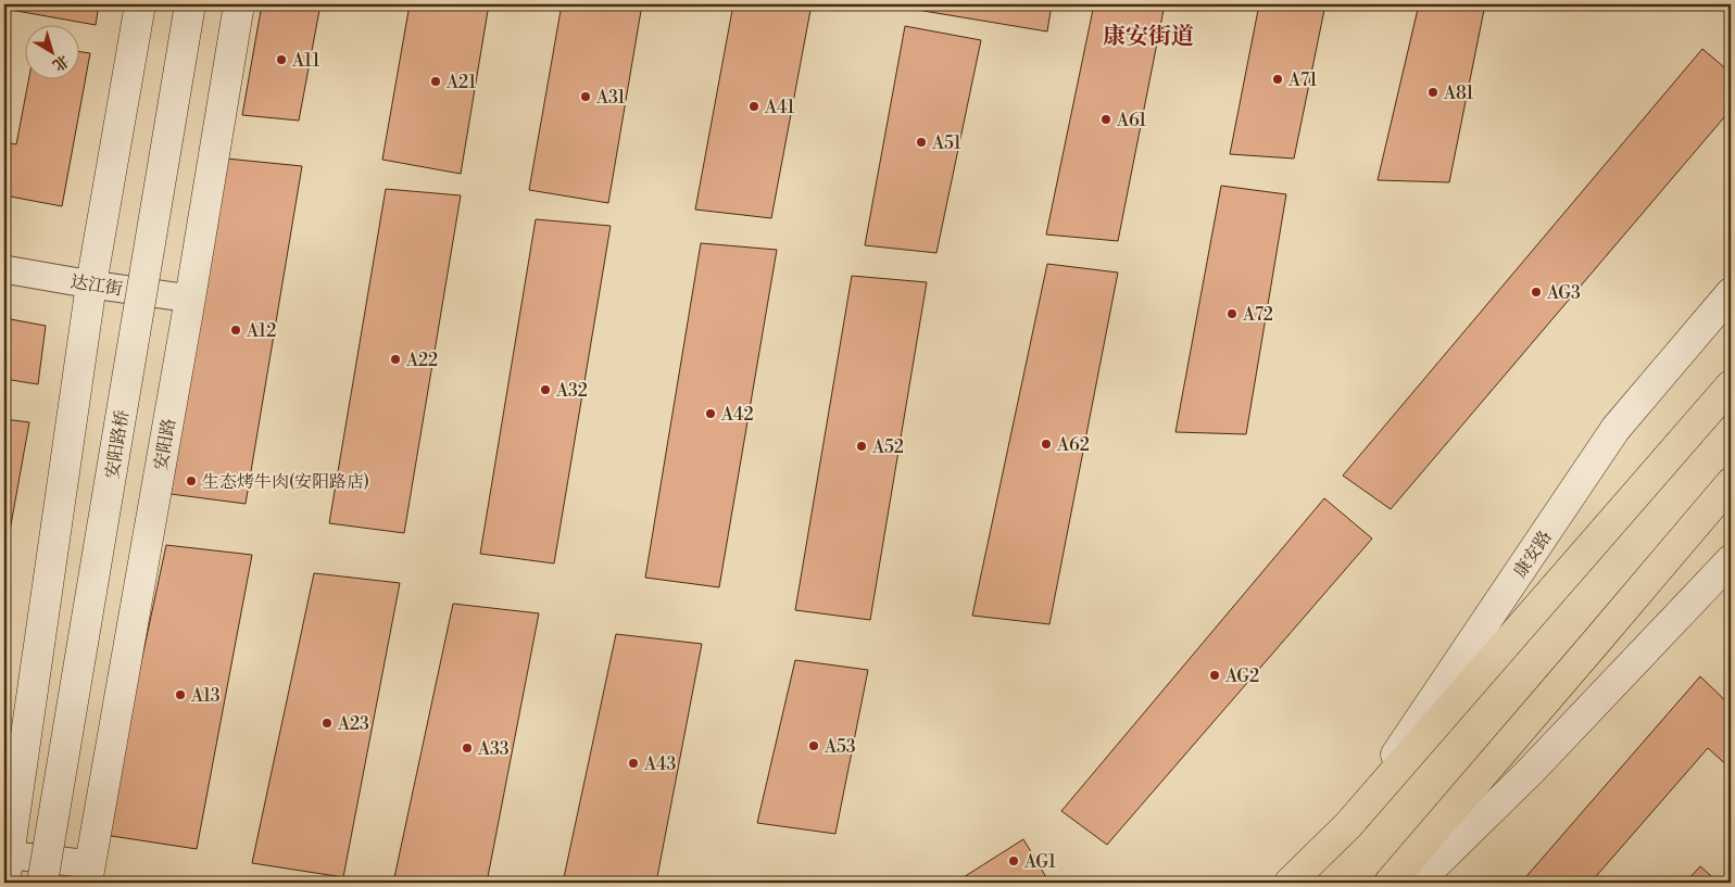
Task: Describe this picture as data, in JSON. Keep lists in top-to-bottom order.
{
  "streets": {
    "main road": ["安阳路桥", "安阳路", "康安路"],
    "street": ["达江街"]
  },
  "crossings": [
    ["达江街", "安阳路"]
  ],
  "districts": ["康安街道"],
  "places": [
    "A11",
    "A71",
    "A21",
    "A81",
    "A31",
    "A41",
    "A61",
    "A51",
    "AG3",
    "A72",
    "A12",
    "A22",
    "A32",
    "A42",
    "A62",
    "A52",
    "生态烤牛肉(安阳路店)",
    "AG2",
    "A13",
    "A23",
    "A53",
    "A33",
    "A43",
    "AG1"
  ],
  "north": "bottom right"
}
